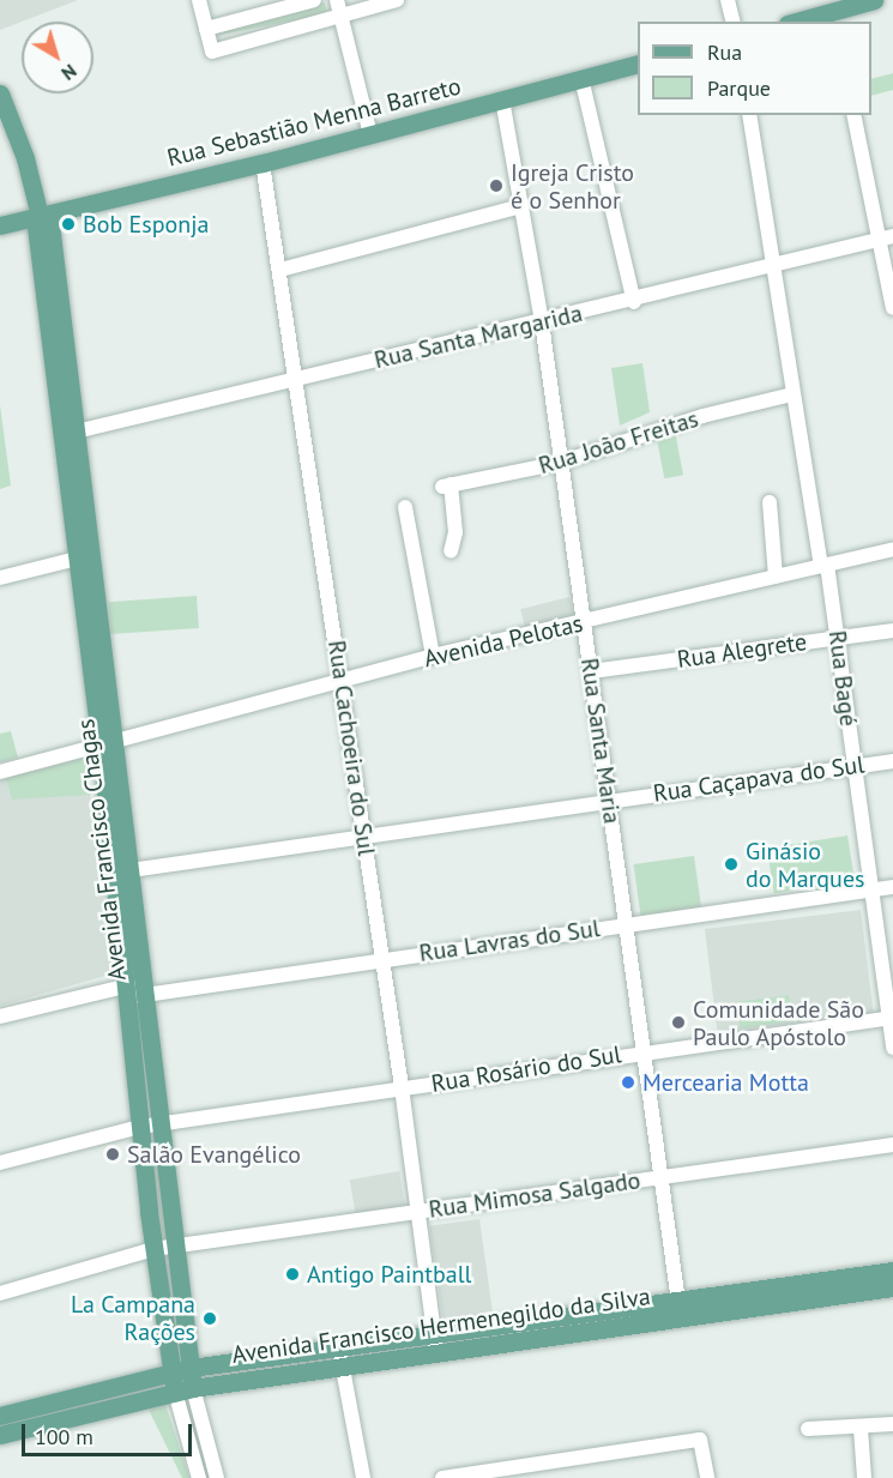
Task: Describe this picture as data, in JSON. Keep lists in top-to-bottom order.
{
  "streets": {
    "main road": ["Rua Sebastião Menna Barreto", "Avenida Francisco Chagas", "Avenida Francisco Hermenegildo da Silva"],
    "street": [
      "Rua Santa Margarida",
      "Rua João Freitas",
      "Avenida Pelotas",
      "Rua Alegrete",
      "Rua Bagé",
      "Rua Santa Maria",
      "Rua Cachoeira do Sul",
      "Rua Caçapava do Sul",
      "Rua Lavras do Sul",
      "Rua Rosário do Sul",
      "Rua Mimosa Salgado"
    ]
  },
  "crossings": [
    ["Rua Sebastião Menna Barreto", "Rua Santa Maria"],
    ["Rua Sebastião Menna Barreto", "Rua Cachoeira do Sul"],
    ["Rua Sebastião Menna Barreto", "Avenida Francisco Chagas"],
    ["Rua Santa Margarida", "Rua Bagé"],
    ["Rua Santa Margarida", "Rua Santa Maria"],
    ["Rua Santa Margarida", "Rua Cachoeira do Sul"],
    ["Rua Santa Margarida", "Avenida Francisco Chagas"],
    ["Rua João Freitas", "Rua Bagé"],
    ["Rua João Freitas", "Rua Santa Maria"],
    ["Avenida Pelotas", "Rua Bagé"],
    ["Avenida Pelotas", "Rua Santa Maria"],
    ["Avenida Pelotas", "Rua Cachoeira do Sul"],
    ["Avenida Pelotas", "Avenida Francisco Chagas"],
    ["Rua Alegrete", "Rua Bagé"],
    ["Rua Alegrete", "Rua Santa Maria"],
    ["Rua Bagé", "Rua Caçapava do Sul"],
    ["Rua Bagé", "Rua Lavras do Sul"],
    ["Rua Bagé", "Rua Rosário do Sul"],
    ["Rua Santa Maria", "Rua Caçapava do Sul"],
    ["Rua Santa Maria", "Rua Lavras do Sul"],
    ["Rua Santa Maria", "Rua Rosário do Sul"],
    ["Rua Santa Maria", "Rua Mimosa Salgado"],
    ["Rua Santa Maria", "Avenida Francisco Hermenegildo da Silva"],
    ["Rua Cachoeira do Sul", "Rua Caçapava do Sul"],
    ["Rua Cachoeira do Sul", "Rua Lavras do Sul"],
    ["Rua Cachoeira do Sul", "Rua Rosário do Sul"],
    ["Rua Cachoeira do Sul", "Rua Mimosa Salgado"],
    ["Rua Cachoeira do Sul", "Avenida Francisco Hermenegildo da Silva"],
    ["Rua Caçapava do Sul", "Avenida Francisco Chagas"],
    ["Avenida Francisco Chagas", "Rua Lavras do Sul"],
    ["Avenida Francisco Chagas", "Rua Rosário do Sul"],
    ["Avenida Francisco Chagas", "Rua Mimosa Salgado"],
    ["Avenida Francisco Chagas", "Avenida Francisco Hermenegildo da Silva"]
  ],
  "places": [
    "Igreja Cristo é o Senhor",
    "Bob Esponja",
    "Ginásio do Marques",
    "Comunidade São Paulo Apóstolo",
    "Mercearia Motta",
    "Salão Evangélico",
    "Antigo Paintball",
    "La Campana Rações"
  ],
  "legend": ["Rua", "Parque"],
  "scale_bar": "100 m",
  "north": "bottom right"
}
